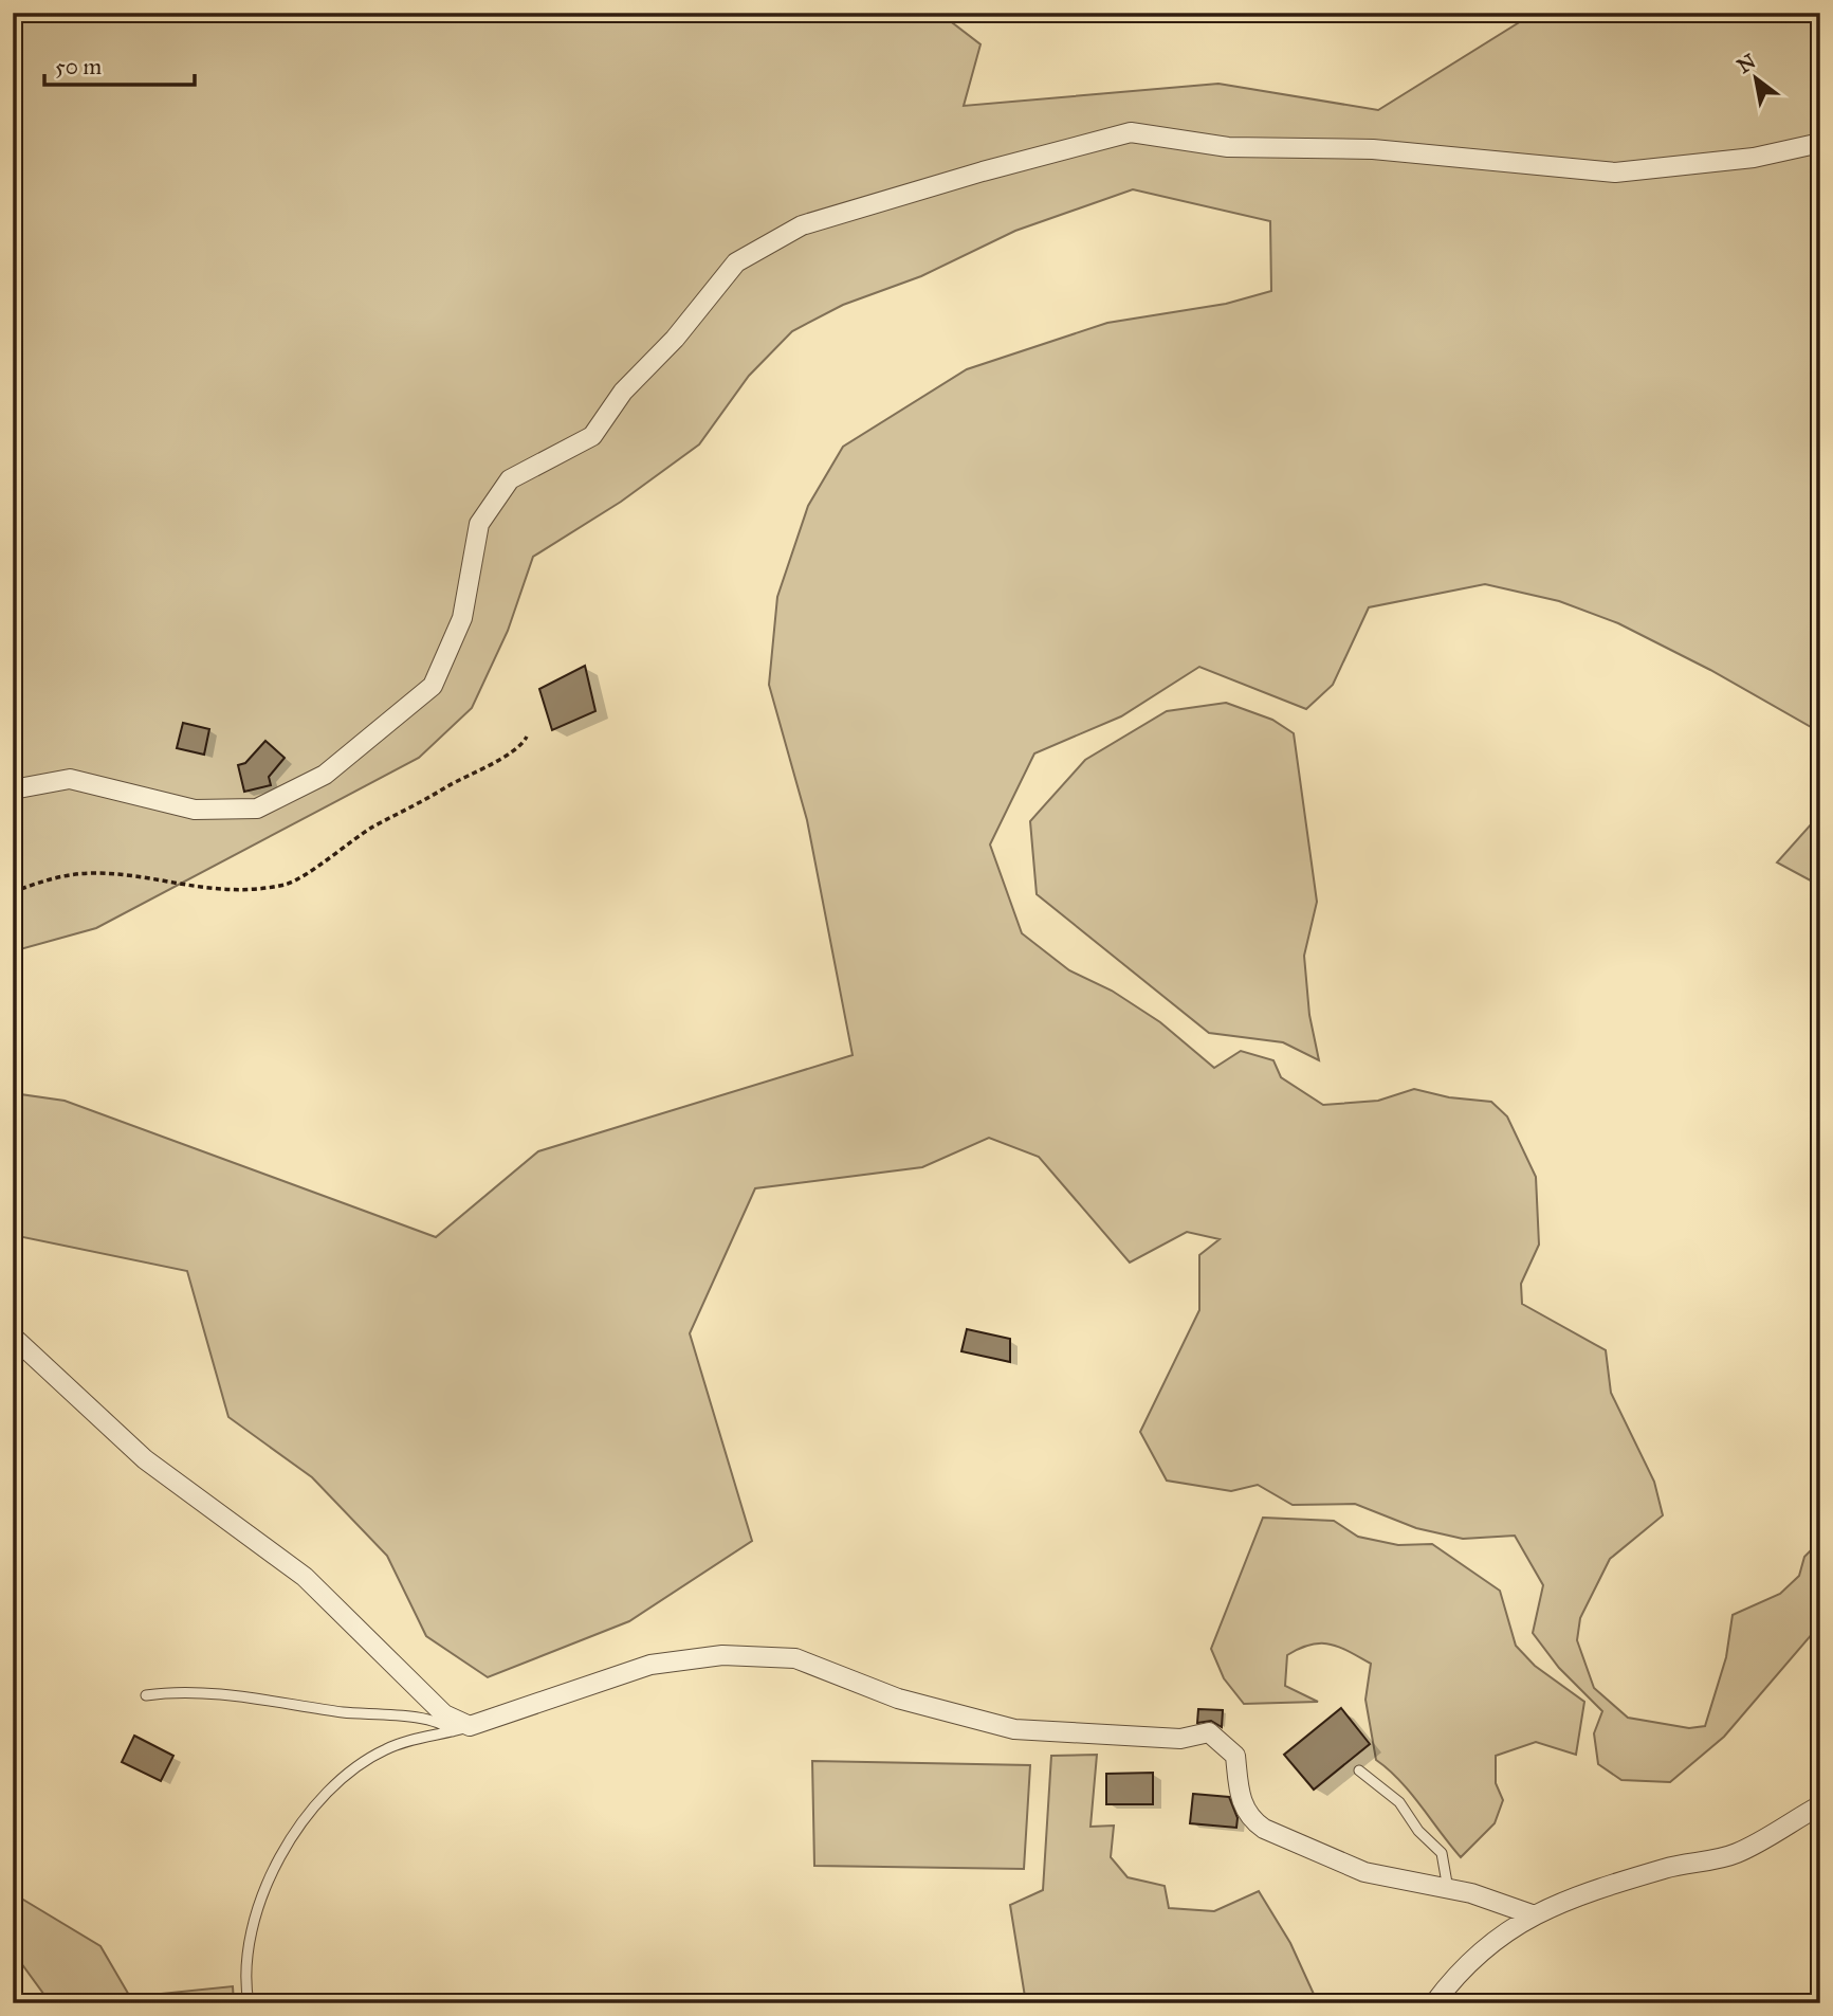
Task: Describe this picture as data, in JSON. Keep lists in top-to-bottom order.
{
  "scale_bar": "50 m",
  "north": "top left"
}
